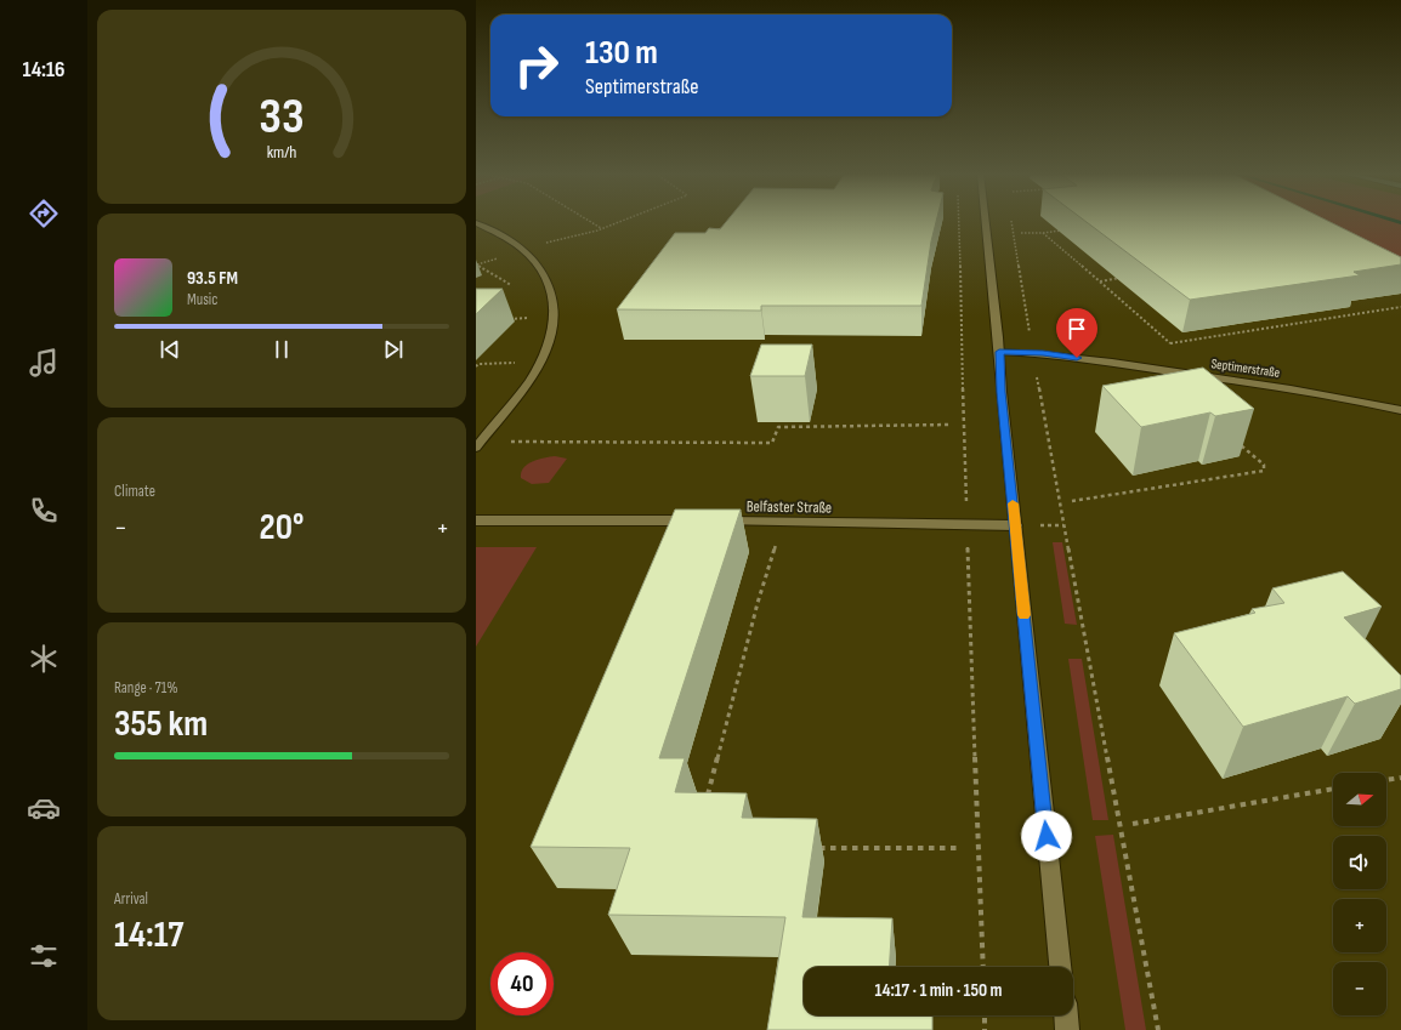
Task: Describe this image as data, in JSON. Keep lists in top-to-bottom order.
{
  "streets": {
    "street": ["Septimerstraße", "Belfaster Straße"]
  },
  "north": "right",
  "page": {
    "tabs": "14:16",
    "turn": ["130 m", "Septimerstraße"],
    "song": ["93.5 FM", "Music"],
    "tile": [
      "Climate",
      ["Range · 71%", "355 km"],
      ["Arrival", "14:17"]
    ],
    "heat": ["−", "20°", "+"],
    "map_buttons": ["+", "−"],
    "limit": "40",
    "trip": "14:17 · 1 min · 150 m",
    "gauge": ["33", "km/h"]
  }
}
